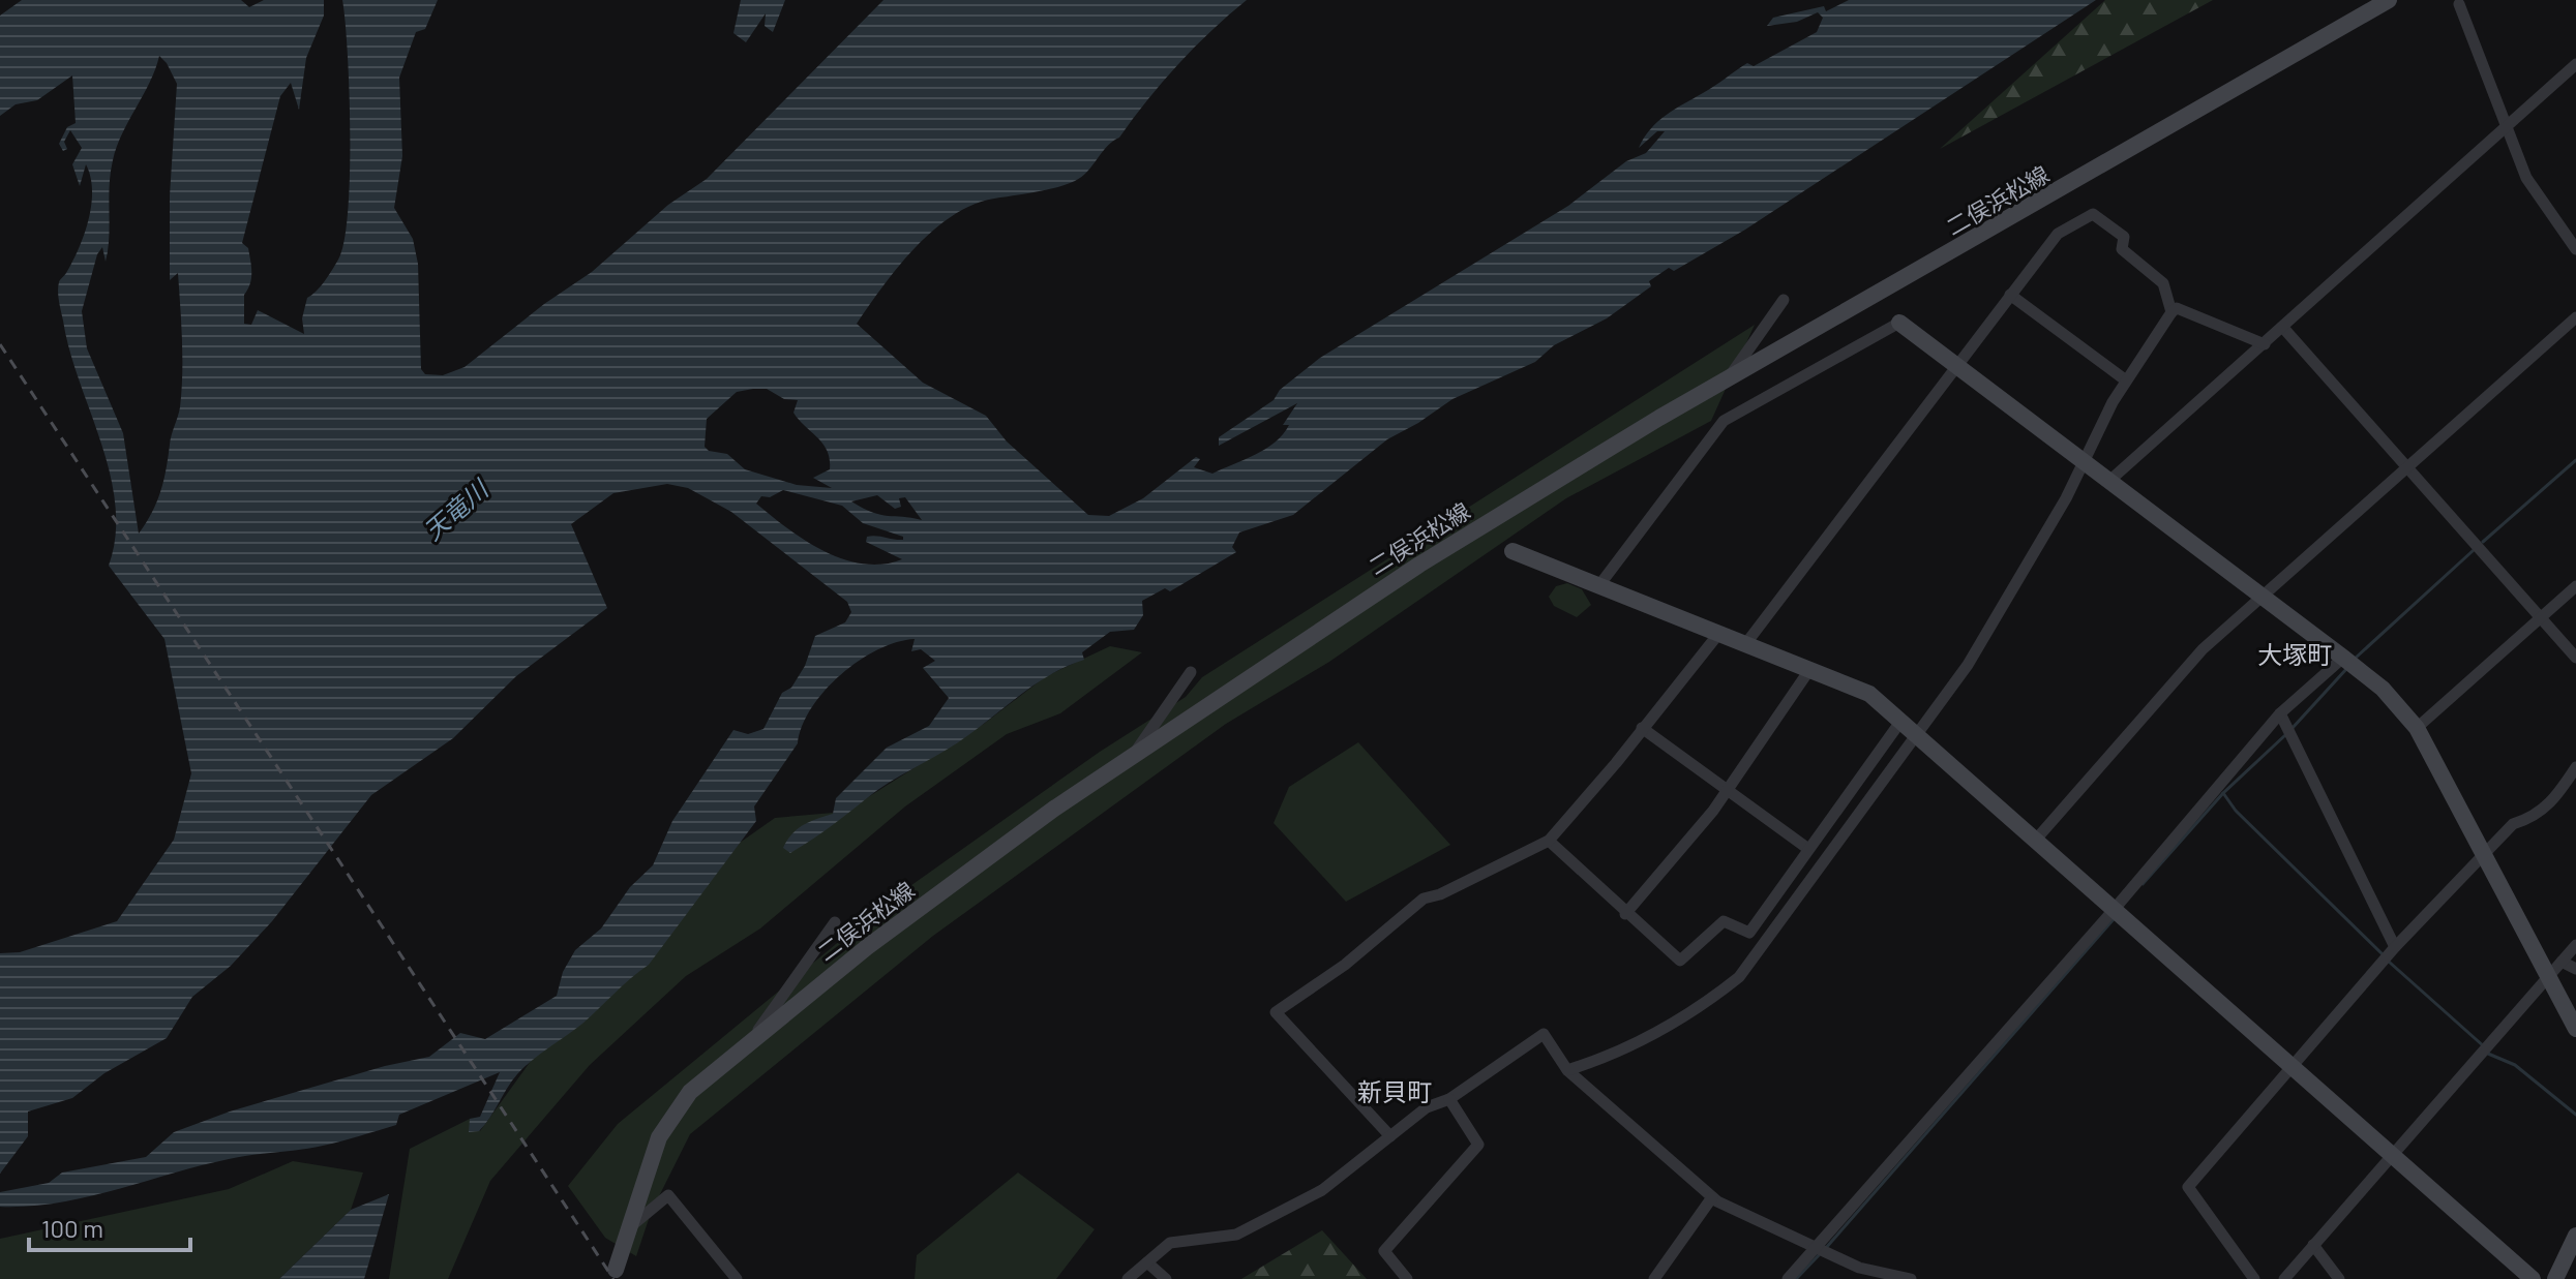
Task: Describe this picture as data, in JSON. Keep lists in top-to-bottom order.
{
  "streets": {
    "street": ["二俣浜松線"]
  },
  "districts": ["大塚町", "新貝町"],
  "water": ["天竜川"],
  "scale_bar": "100 m"
}
